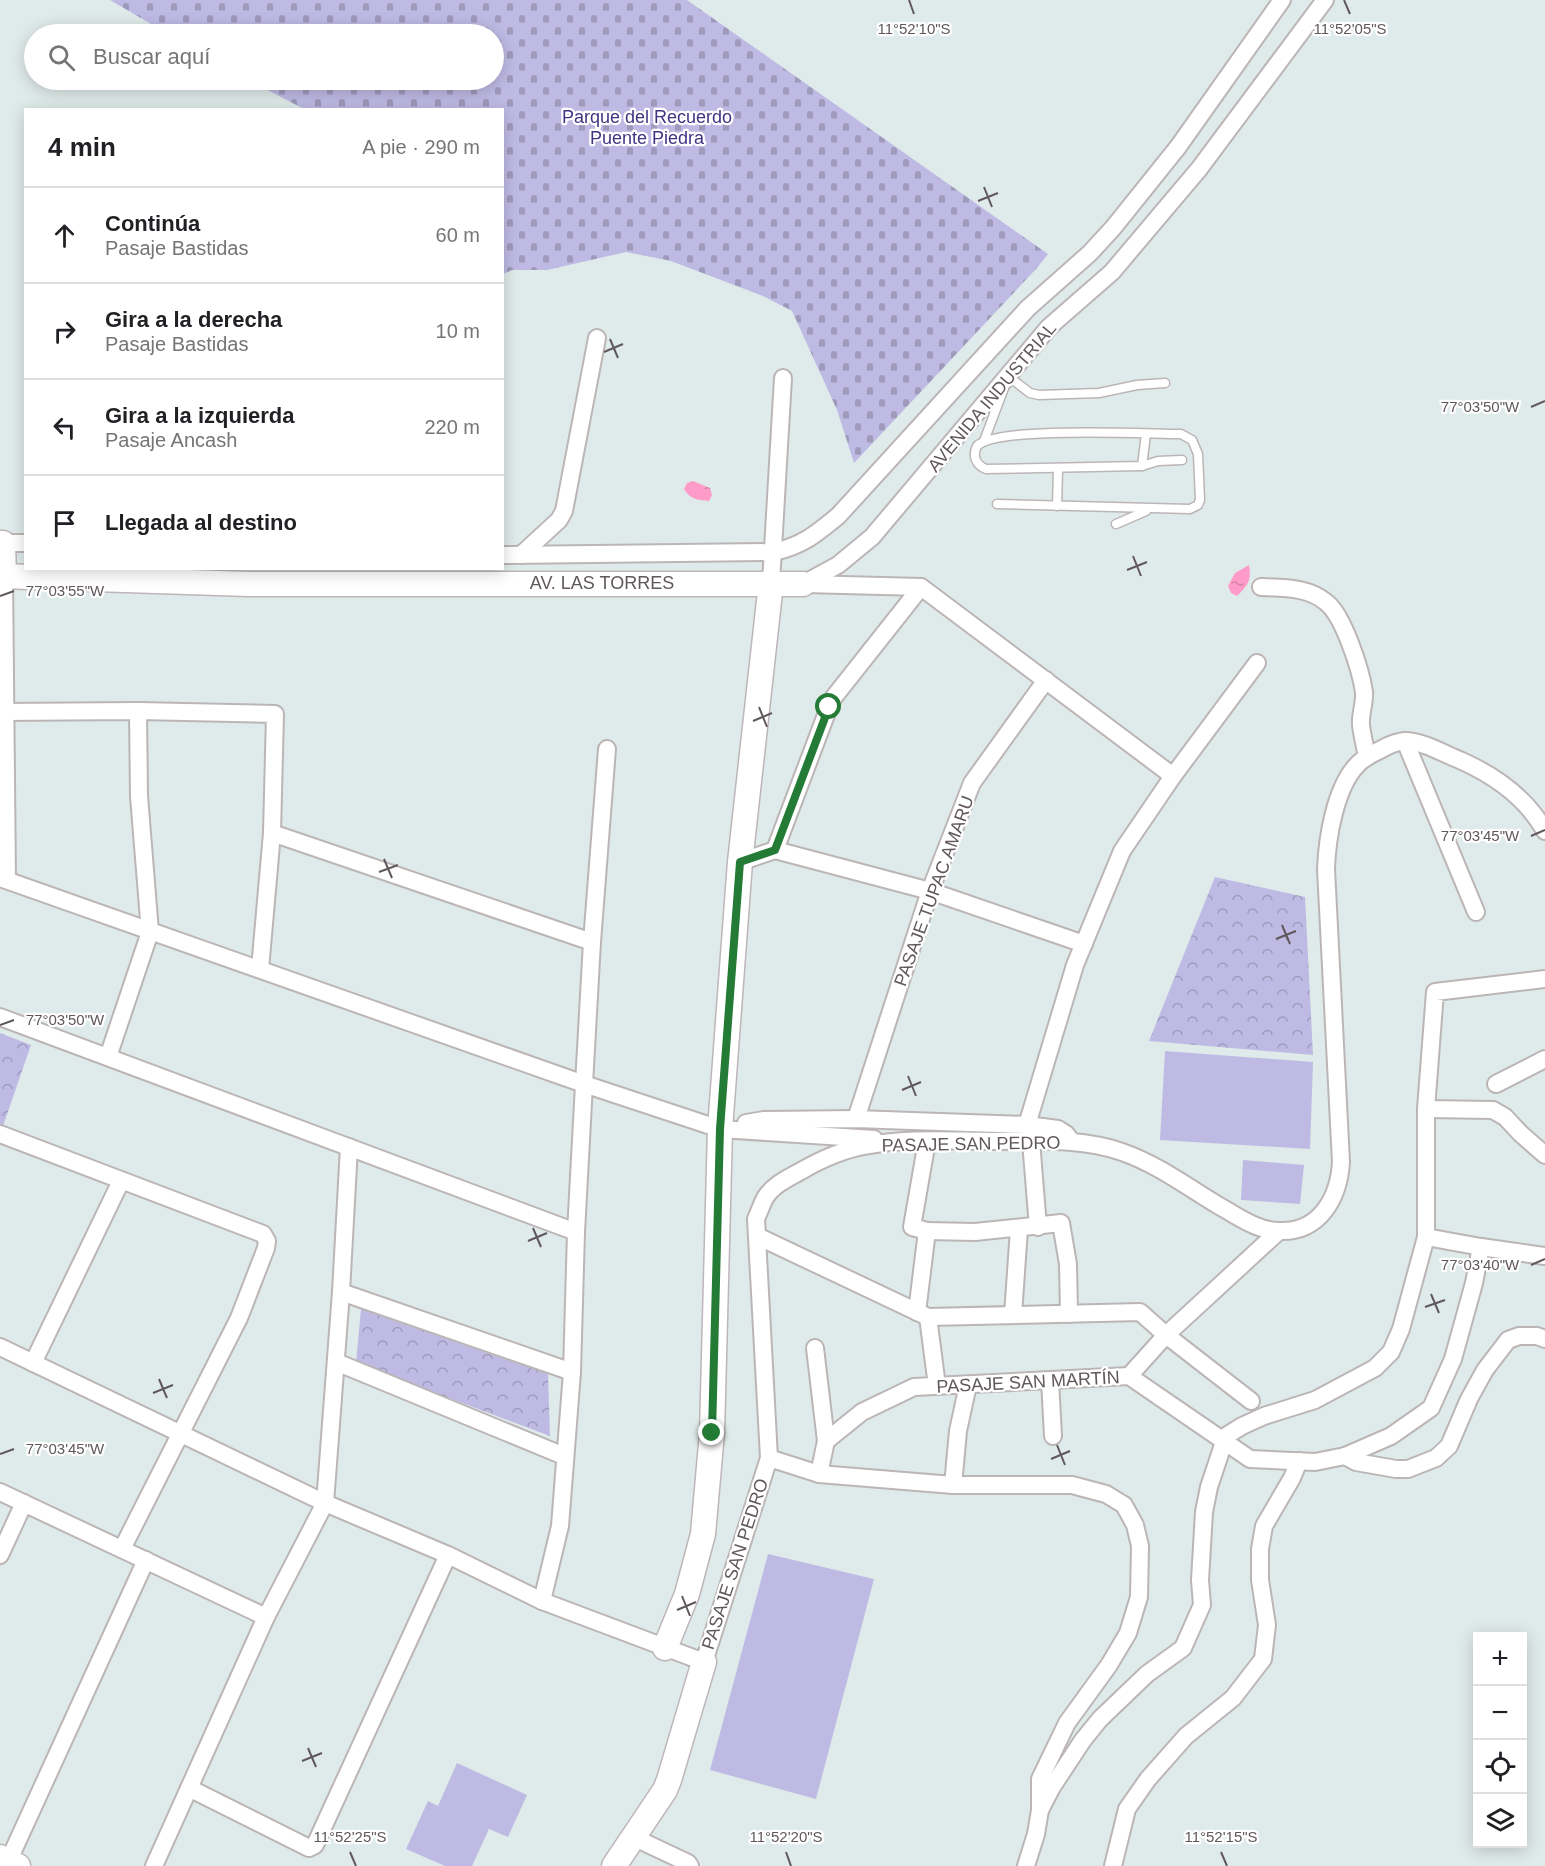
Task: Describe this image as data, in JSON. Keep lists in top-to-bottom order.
{
  "streets": {
    "street": [
      "AVENIDA INDUSTRIAL",
      "AV. LAS TORRES",
      "PASAJE TUPAC AMARU",
      "PASAJE SAN PEDRO",
      "PASAJE SAN MARTÍN"
    ]
  },
  "crossings": [
    ["AVENIDA INDUSTRIAL", "AV. LAS TORRES"]
  ],
  "parks": ["Parque del Recuerdo Puente Piedra"],
  "page": {
    "search": "Buscar aquí",
    "heading": ["4 min", "A pie · 290 m"],
    "list": [
      ["Continúa", "Pasaje Bastidas", "60 m"],
      ["Gira a la derecha", "Pasaje Bastidas", "10 m"],
      ["Gira a la izquierda", "Pasaje Ancash", "220 m"],
      "Llegada al destino"
    ],
    "map_buttons": ["+", "−"]
  },
  "coordinates": [
    "11°52'10\"S",
    "11°52'05\"S",
    "77°03'50\"W",
    "77°03'55\"W",
    "77°03'45\"W",
    "77°03'40\"W",
    "11°52'25\"S",
    "11°52'20\"S",
    "11°52'15\"S"
  ]
}
